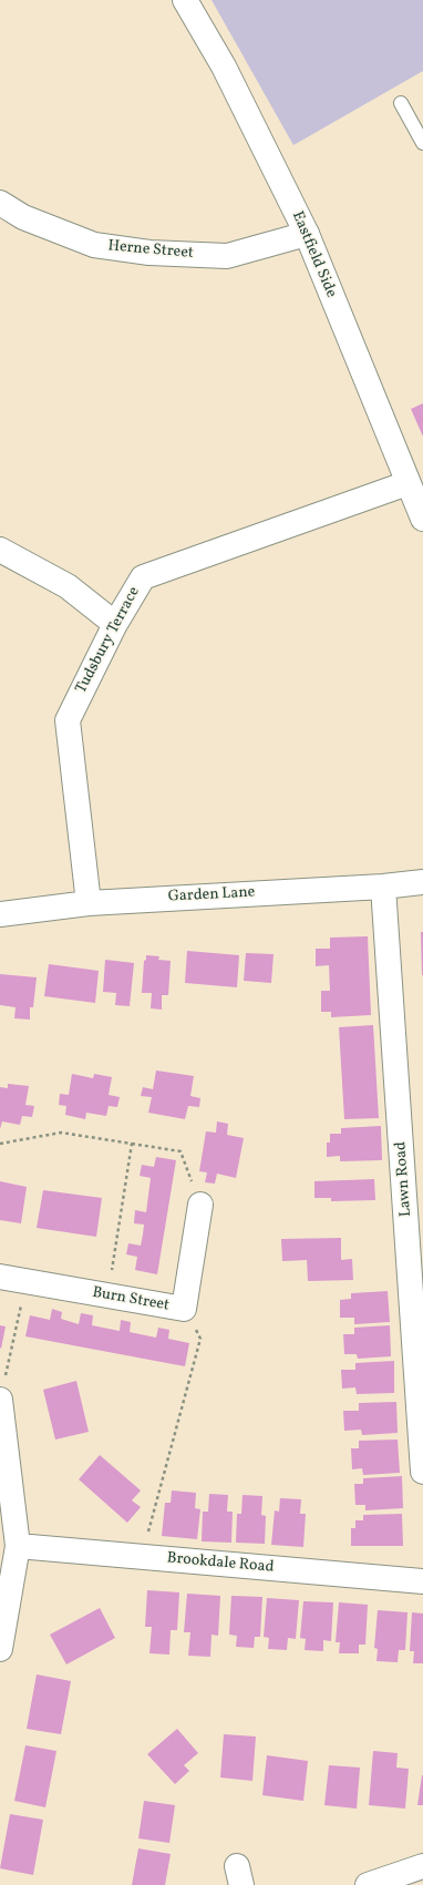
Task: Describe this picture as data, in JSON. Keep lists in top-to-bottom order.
{
  "streets": {
    "street": [
      "Herne Street",
      "Eastfield Side",
      "Tudsbury Terrace",
      "Garden Lane",
      "Lawn Road",
      "Burn Street",
      "Brookdale Road"
    ]
  },
  "crossings": [
    ["Herne Street", "Eastfield Side"],
    ["Eastfield Side", "Tudsbury Terrace"],
    ["Tudsbury Terrace", "Garden Lane"],
    ["Garden Lane", "Lawn Road"]
  ]
}
